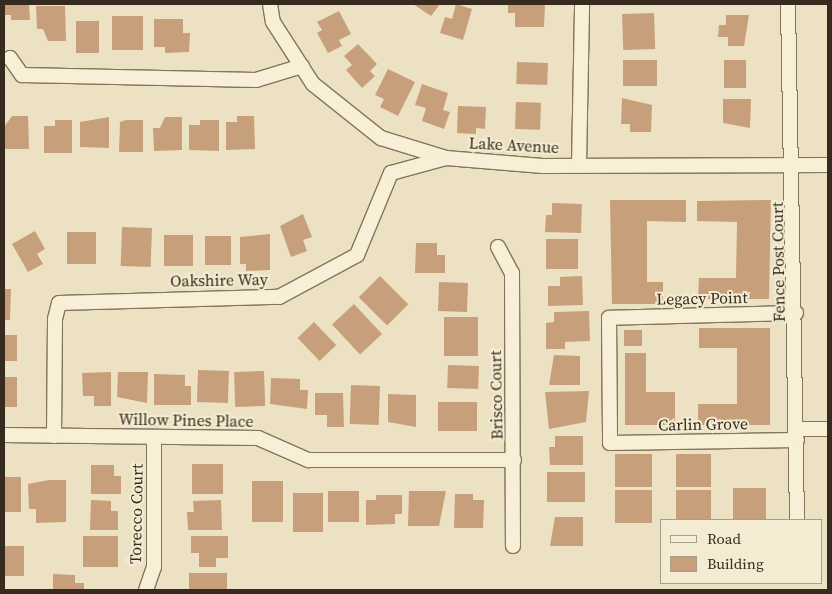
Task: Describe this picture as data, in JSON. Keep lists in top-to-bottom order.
{
  "streets": {
    "street": [
      "Lake Avenue",
      "Fence Post Court",
      "Oakshire Way",
      "Legacy Point",
      "Brisco Court",
      "Willow Pines Place",
      "Carlin Grove",
      "Torecco Court"
    ]
  },
  "crossings": [
    ["Lake Avenue", "Fence Post Court"],
    ["Lake Avenue", "Oakshire Way"],
    ["Fence Post Court", "Legacy Point"],
    ["Fence Post Court", "Carlin Grove"],
    ["Oakshire Way", "Willow Pines Place"],
    ["Legacy Point", "Carlin Grove"],
    ["Brisco Court", "Willow Pines Place"],
    ["Willow Pines Place", "Torecco Court"]
  ],
  "legend": ["Road", "Building"]
}
